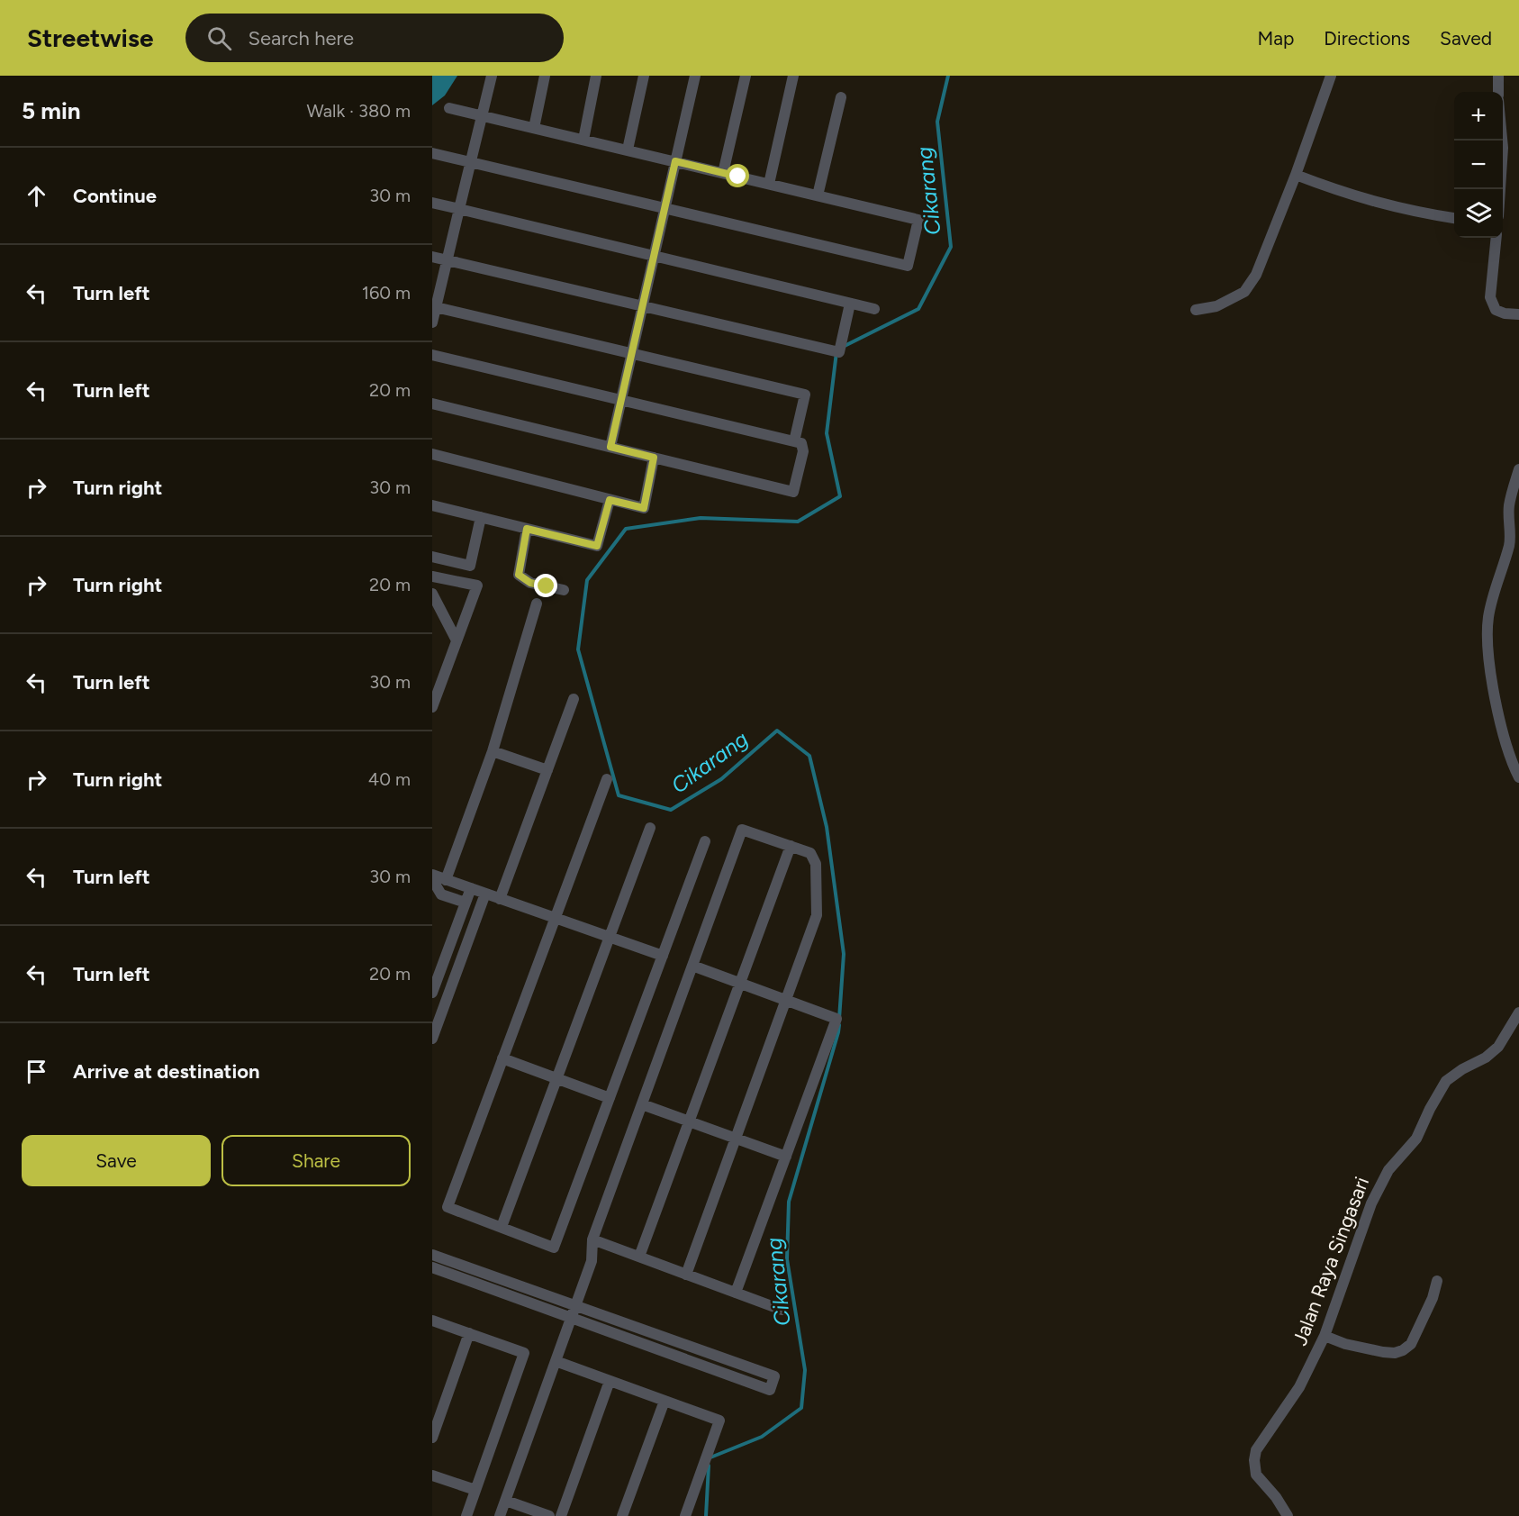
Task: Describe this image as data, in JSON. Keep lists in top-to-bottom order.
{
  "streets": {
    "street": ["Jalan Raya Singasari"]
  },
  "water": ["Cikarang"],
  "page": {
    "header": "Streetwise",
    "search": "Search here",
    "nav": ["Map", "Directions", "Saved"],
    "heading": ["5 min", "Walk · 380 m"],
    "map_buttons": ["+", "−"],
    "list": [
      ["Continue", "30 m"],
      ["Turn left", "160 m"],
      ["Turn left", "20 m"],
      ["Turn right", "30 m"],
      ["Turn right", "20 m"],
      ["Turn left", "30 m"],
      ["Turn right", "40 m"],
      ["Turn left", "30 m"],
      ["Turn left", "20 m"],
      "Arrive at destination"
    ],
    "buttons": ["Save", "Share"]
  }
}
